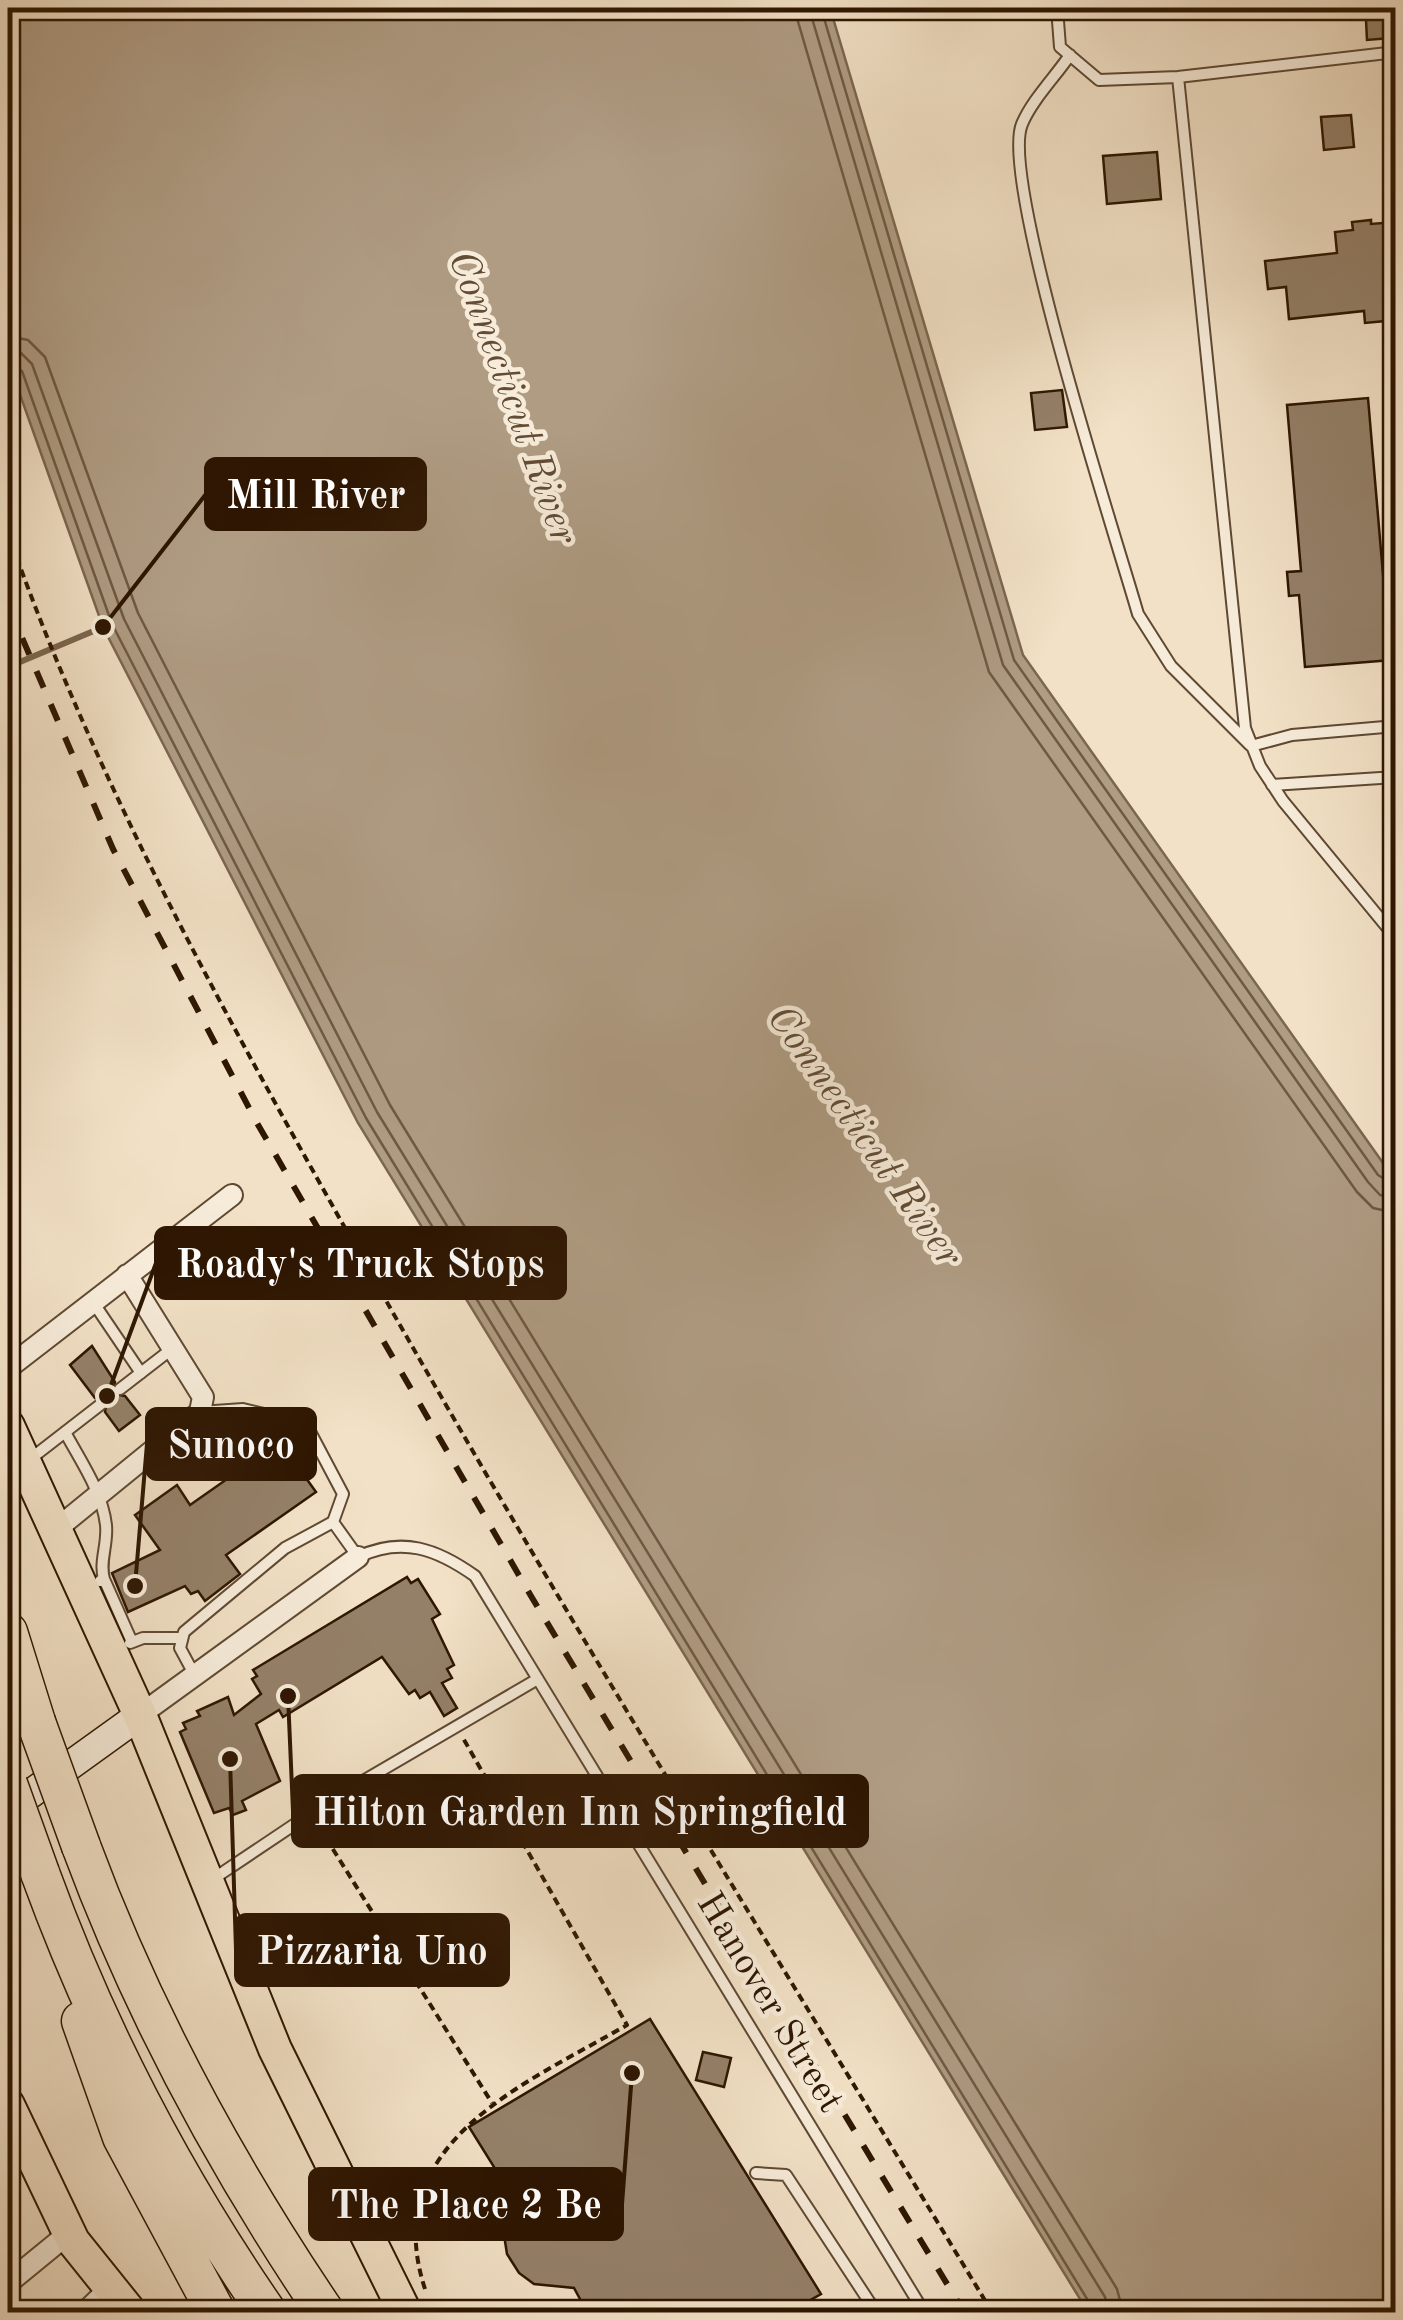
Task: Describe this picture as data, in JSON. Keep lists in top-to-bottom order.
{
  "streets": {
    "lane": ["Hanover Street"]
  },
  "water": ["Connecticut River"],
  "places": [
    "Mill River",
    "Roady's Truck Stops",
    "Sunoco",
    "Hilton Garden Inn Springfield",
    "Pizzaria Uno",
    "The Place 2 Be"
  ]
}
